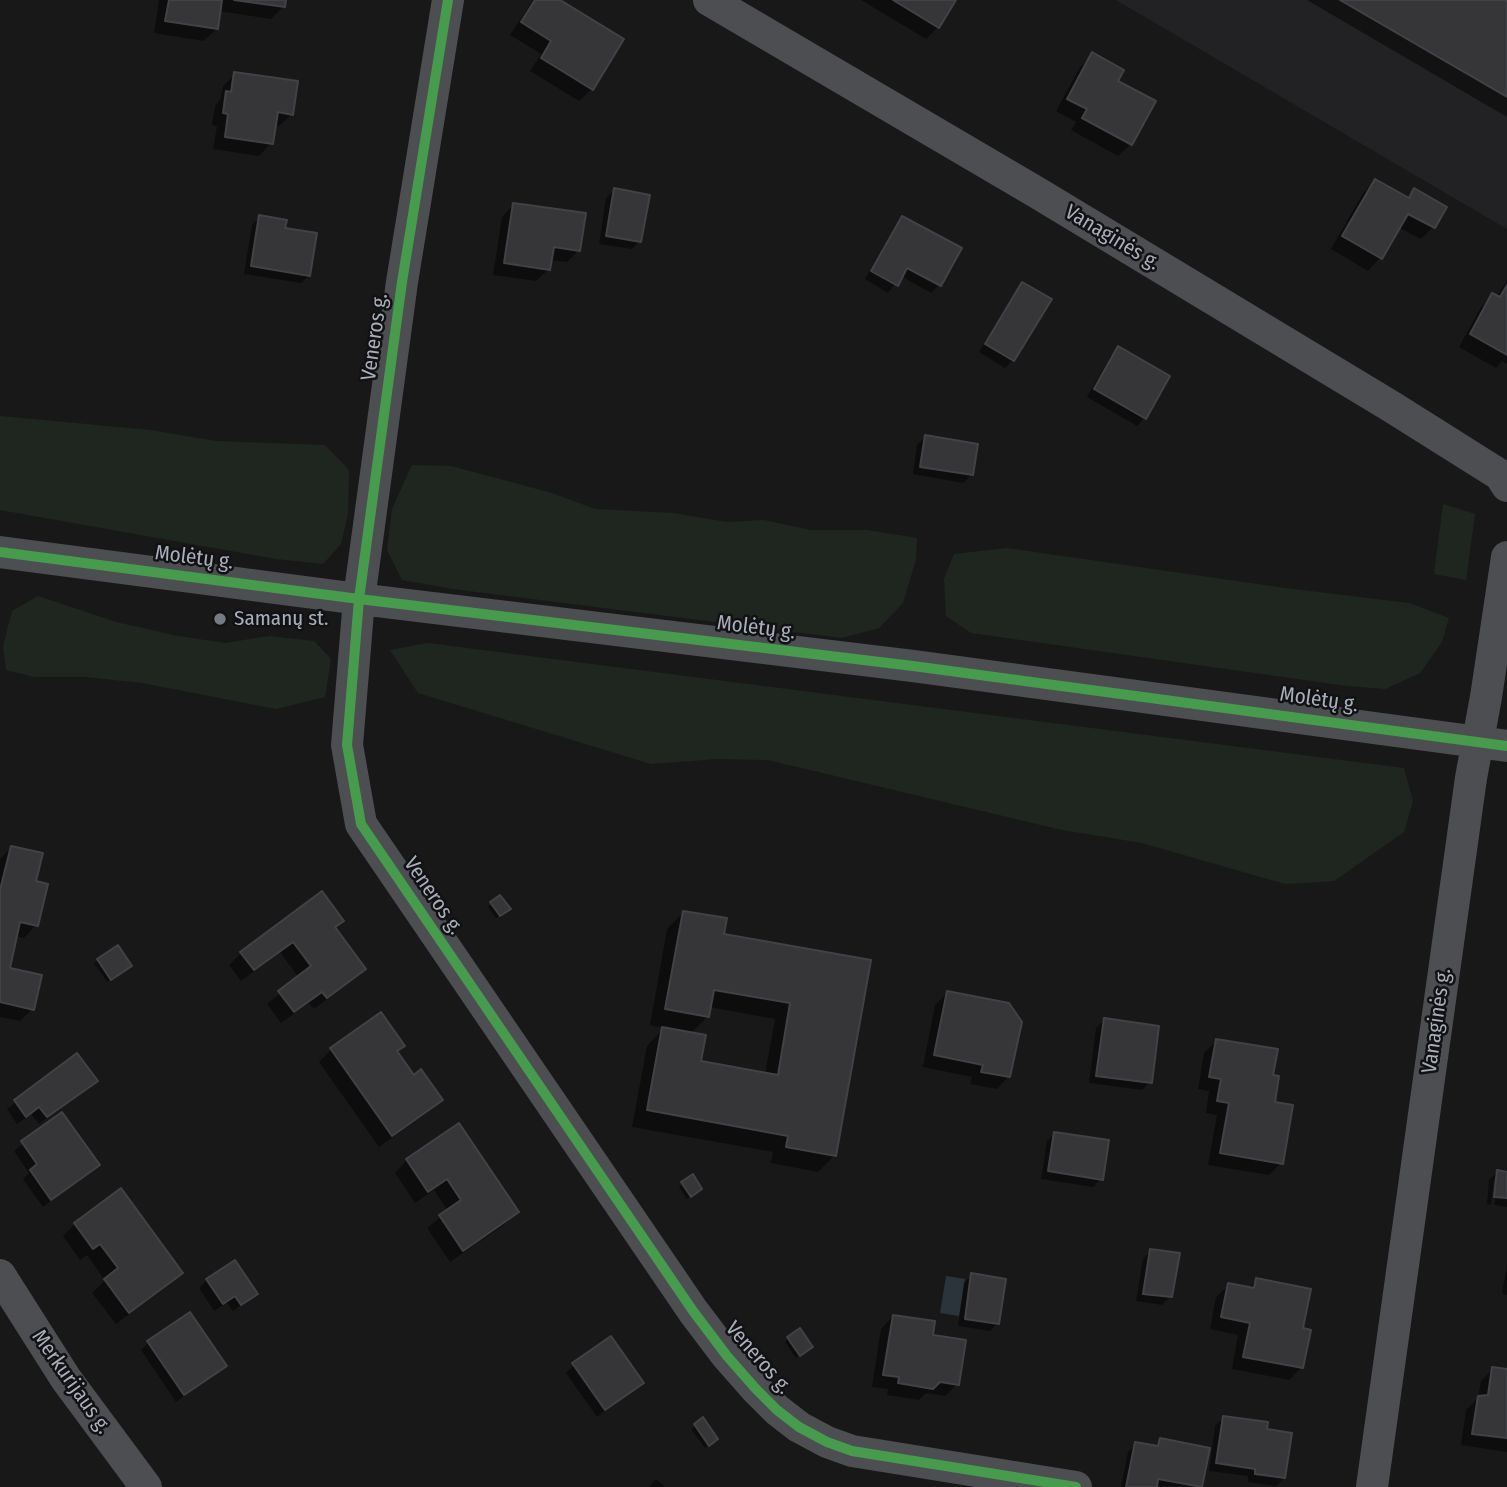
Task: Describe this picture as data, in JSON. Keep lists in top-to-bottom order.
{
  "streets": {
    "street": [
      "Vanaginės g.",
      "Veneros g.",
      "Molėtų g.",
      "Merkurijaus g."
    ]
  },
  "crossings": [
    ["Vanaginės g.", "Molėtų g."],
    ["Veneros g.", "Molėtų g."]
  ],
  "places": ["Samanų st."]
}
